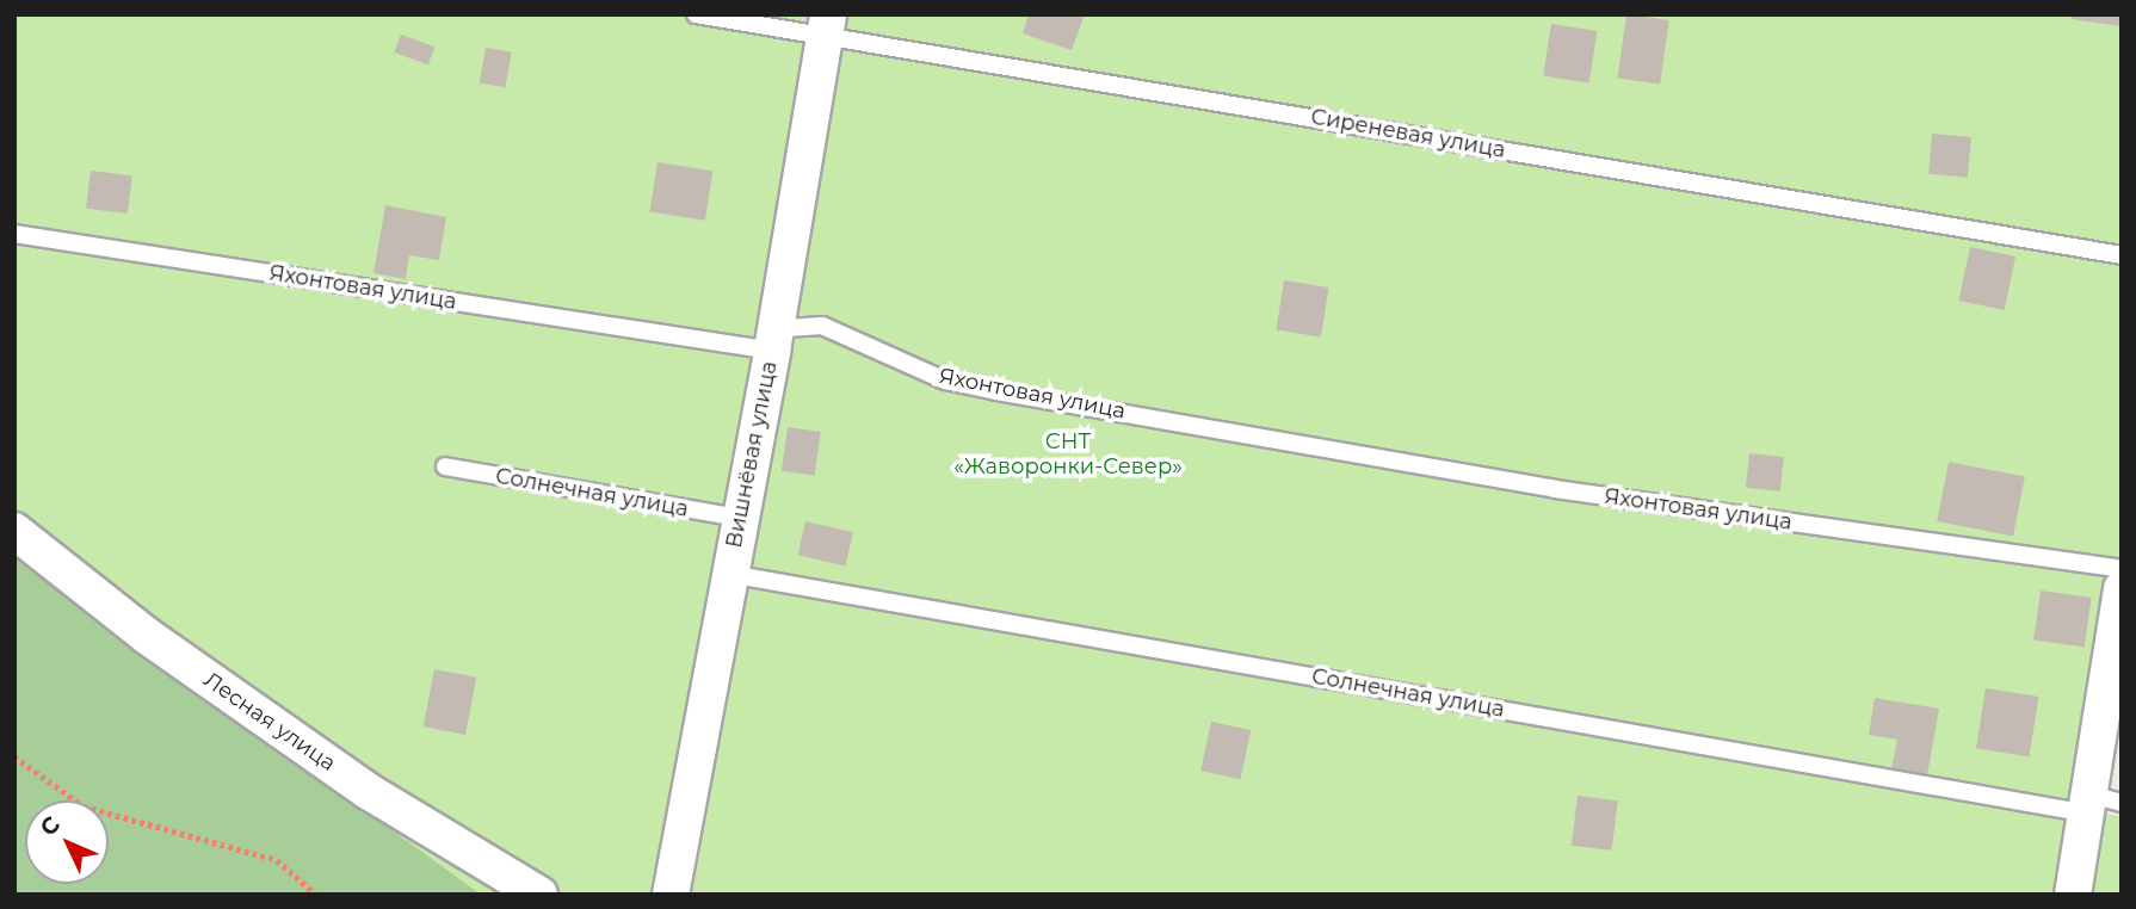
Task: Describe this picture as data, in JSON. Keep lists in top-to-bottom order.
{
  "streets": {
    "street": ["Вишнёвая улица", "Лесная улица"],
    "lane": ["Сиреневая улица", "Яхонтовая улица", "Солнечная улица"]
  },
  "crossings": [
    ["Сиреневая улица", "Вишнёвая улица"],
    ["Яхонтовая улица", "Вишнёвая улица"],
    ["Вишнёвая улица", "Солнечная улица"]
  ],
  "parks": ["СНТ «Жаворонки-Север»"],
  "north": "top left"
}
